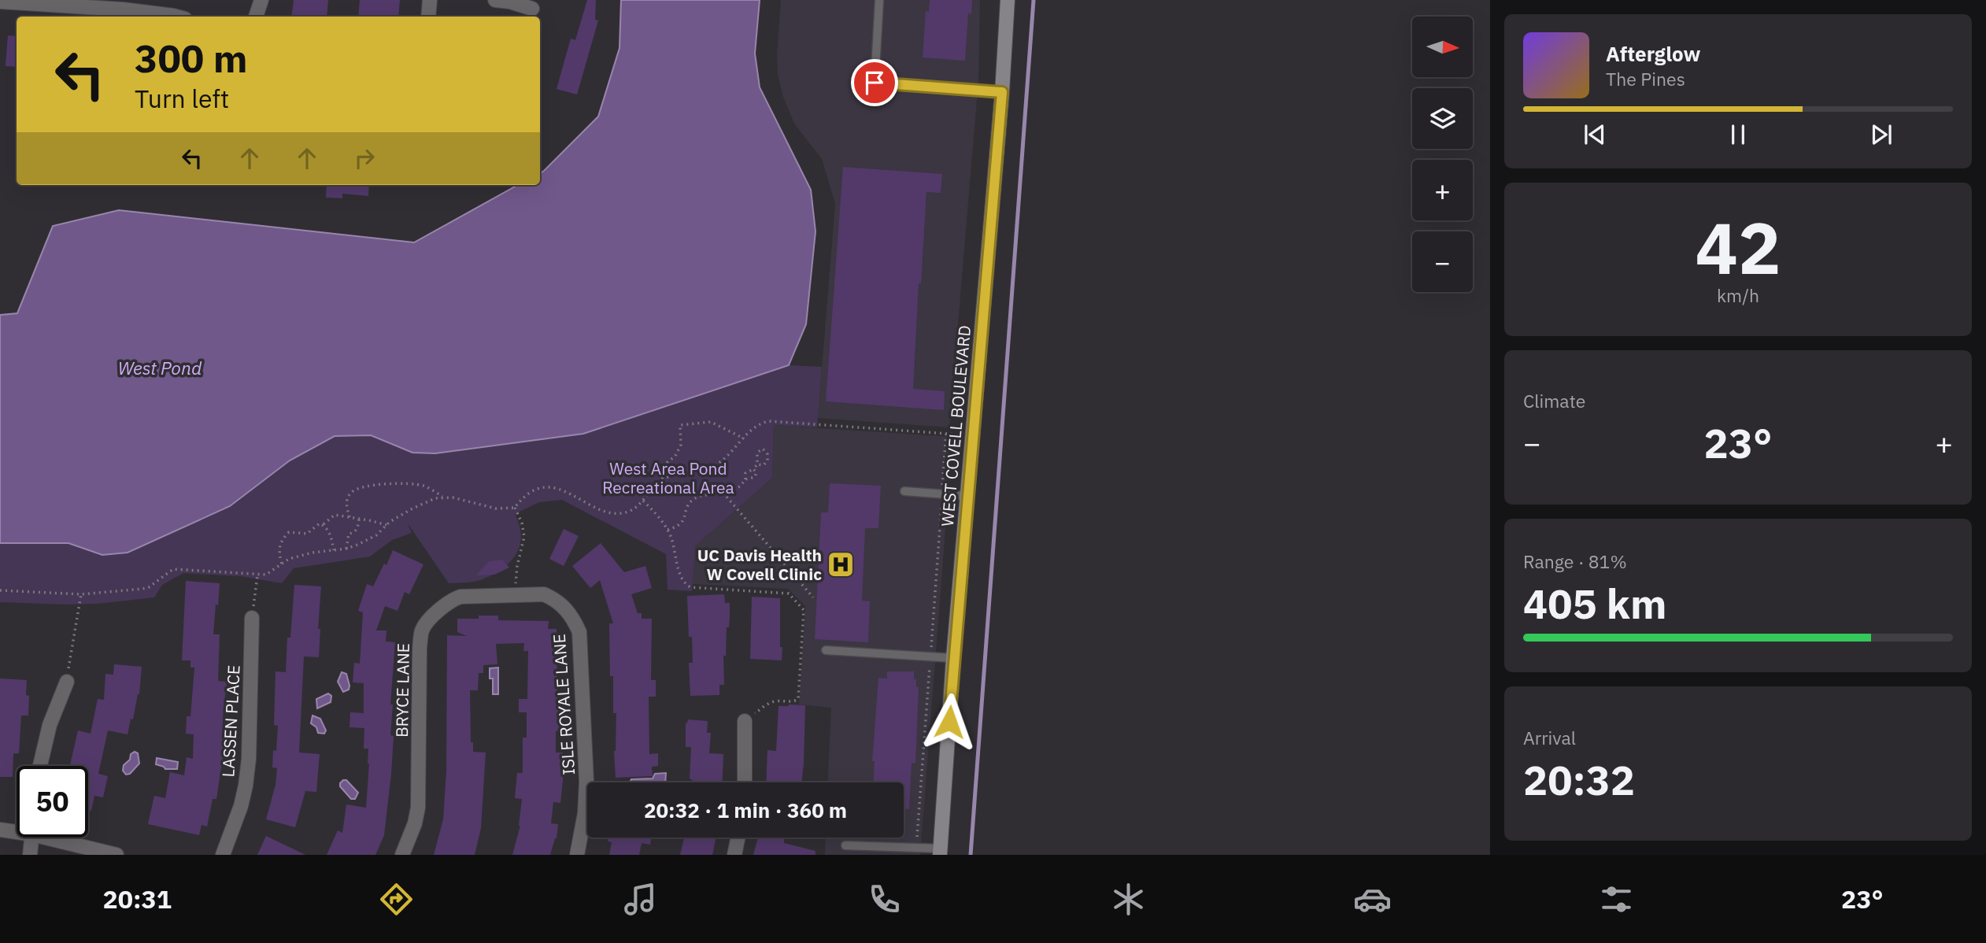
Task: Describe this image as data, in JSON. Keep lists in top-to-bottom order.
{
  "streets": {
    "main road": ["WEST COVELL BOULEVARD"],
    "street": ["BRYCE LANE", "ISLE ROYALE LANE", "LASSEN PLACE"]
  },
  "crossings": [
    ["BRYCE LANE", "ISLE ROYALE LANE"]
  ],
  "water": ["West Pond"],
  "parks": ["West Area Pond Recreational Area"],
  "places": {
    "hospital": ["UC Davis Health W Covell Clinic"]
  },
  "north": "right",
  "page": {
    "map_buttons": ["+", "−"],
    "turn": ["300 m", "Turn left"],
    "song": ["Afterglow", "The Pines"],
    "tile": [
      ["42", "km/h"],
      "Climate",
      ["Range · 81%", "405 km"],
      ["Arrival", "20:32"]
    ],
    "heat": ["−", "23°", "+"],
    "limit": "50",
    "trip": "20:32 · 1 min · 360 m",
    "tabs": ["20:31", "23°"]
  }
}
